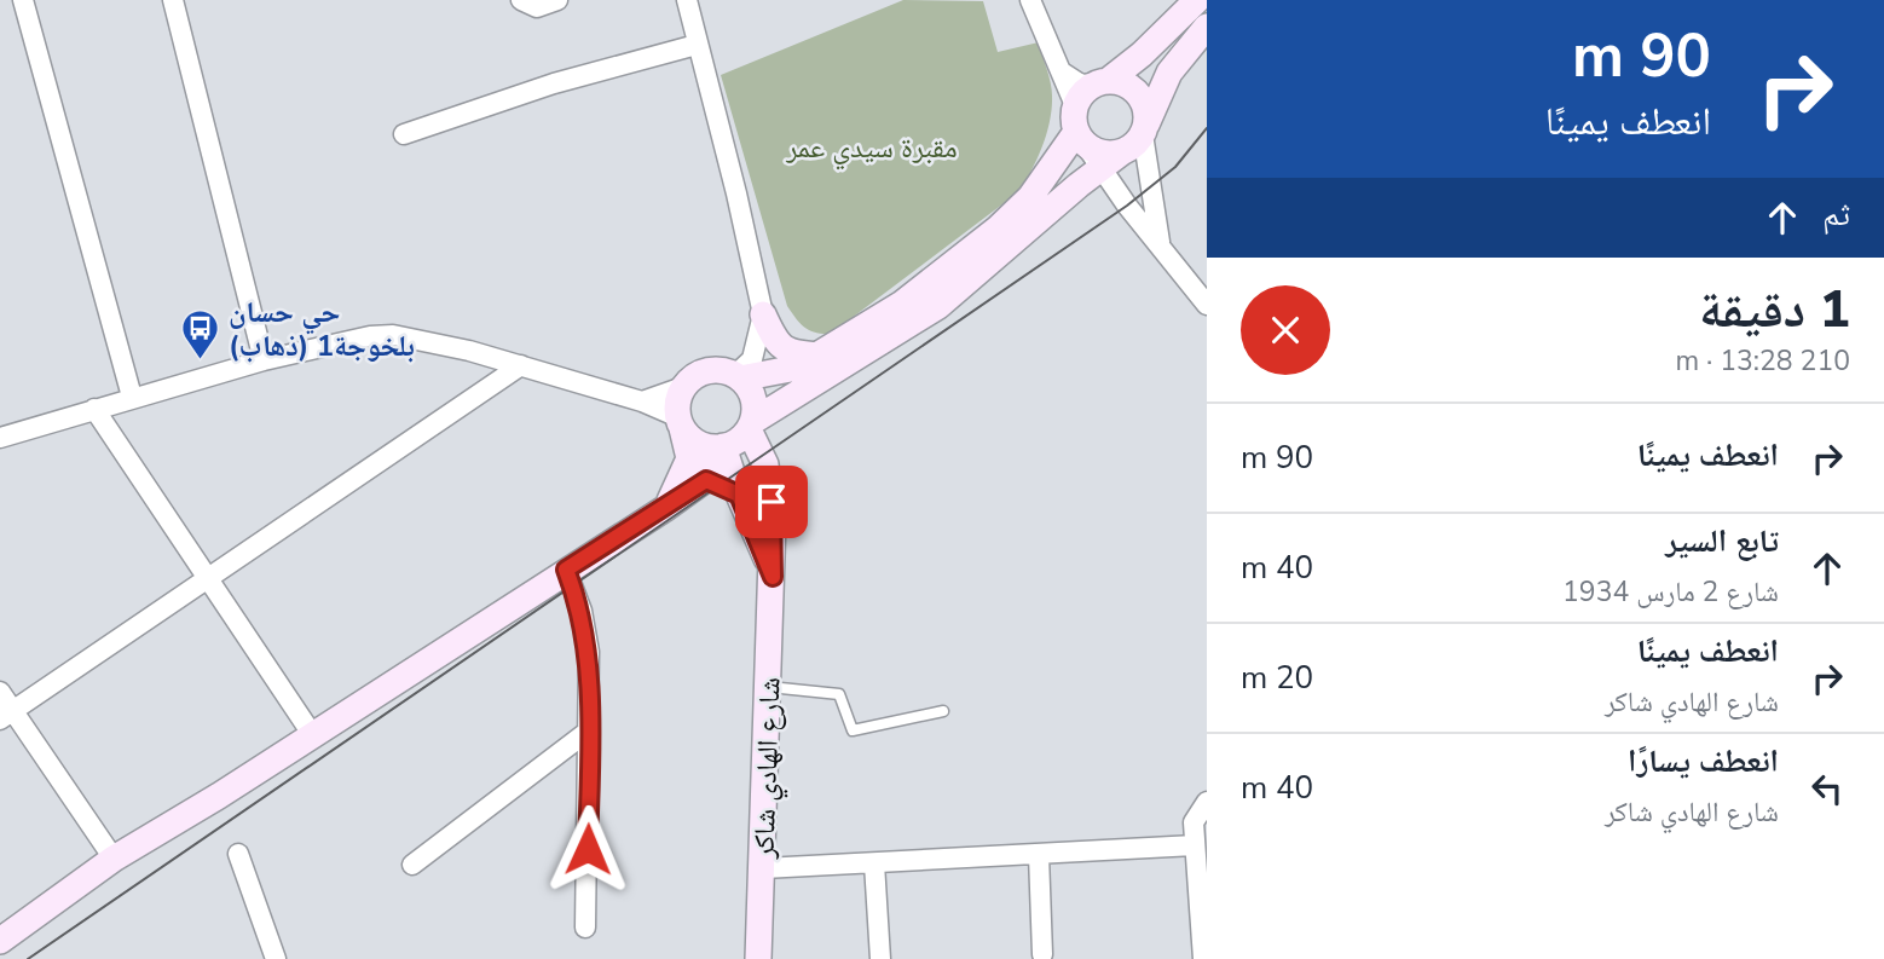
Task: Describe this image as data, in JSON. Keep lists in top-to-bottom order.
{
  "streets": {
    "main road": ["شارع الهادي شاكر"]
  },
  "parks": ["مقبرة سيدي عمر"],
  "places": {
    "bus stop": ["حي حسان بلخوجة1 (ذهاب)"]
  },
  "page": {
    "turn": ["90 m", "انعطف يمينًا"],
    "then": "ثم",
    "heading": ["1 دقيقة", "210 m · 13:28"],
    "list": [
      {
        "name": "انعطف يمينًا",
        "value": "90 m"
      },
      {
        "name": "تابع السير",
        "note": "شارع 2 مارس 1934",
        "value": "40 m"
      },
      {
        "name": "انعطف يمينًا",
        "note": "شارع الهادي شاكر",
        "value": "20 m"
      },
      {
        "name": "انعطف يسارًا",
        "note": "شارع الهادي شاكر",
        "value": "40 m"
      }
    ]
  }
}
